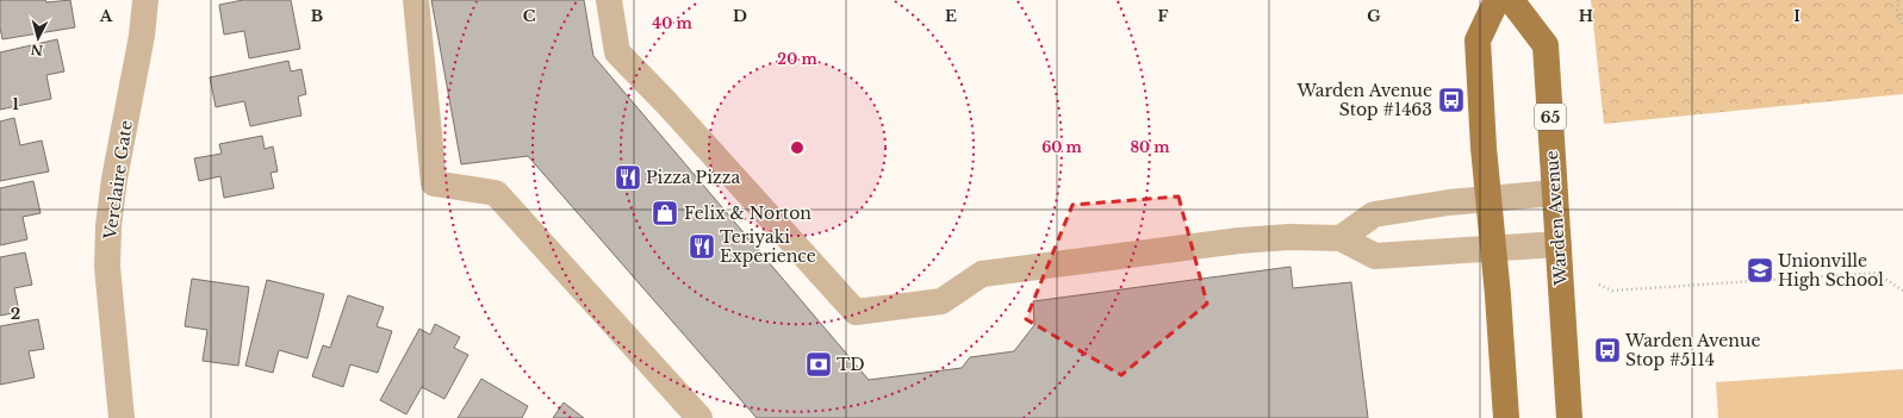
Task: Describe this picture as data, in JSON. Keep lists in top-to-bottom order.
{
  "streets": {
    "main road": ["65", "Warden Avenue"],
    "street": ["Verclaire Gate"]
  },
  "places": {
    "bus stop": ["Warden Avenue Stop #1463", "Warden Avenue Stop #5114"],
    "restaurant": ["Pizza Pizza", "Teriyaki Experience"],
    "shop": ["Felix & Norton"],
    "school or university": ["Unionville High School"],
    "bank": ["TD"]
  },
  "north": "bottom",
  "grid": {
    "columns": [
      "A",
      "B",
      "C",
      "D",
      "E",
      "F",
      "G",
      "H",
      "I"
    ],
    "rows": ["1", "2"]
  },
  "rings": [
    "40 m",
    "20 m",
    "60 m",
    "80 m"
  ]
}
